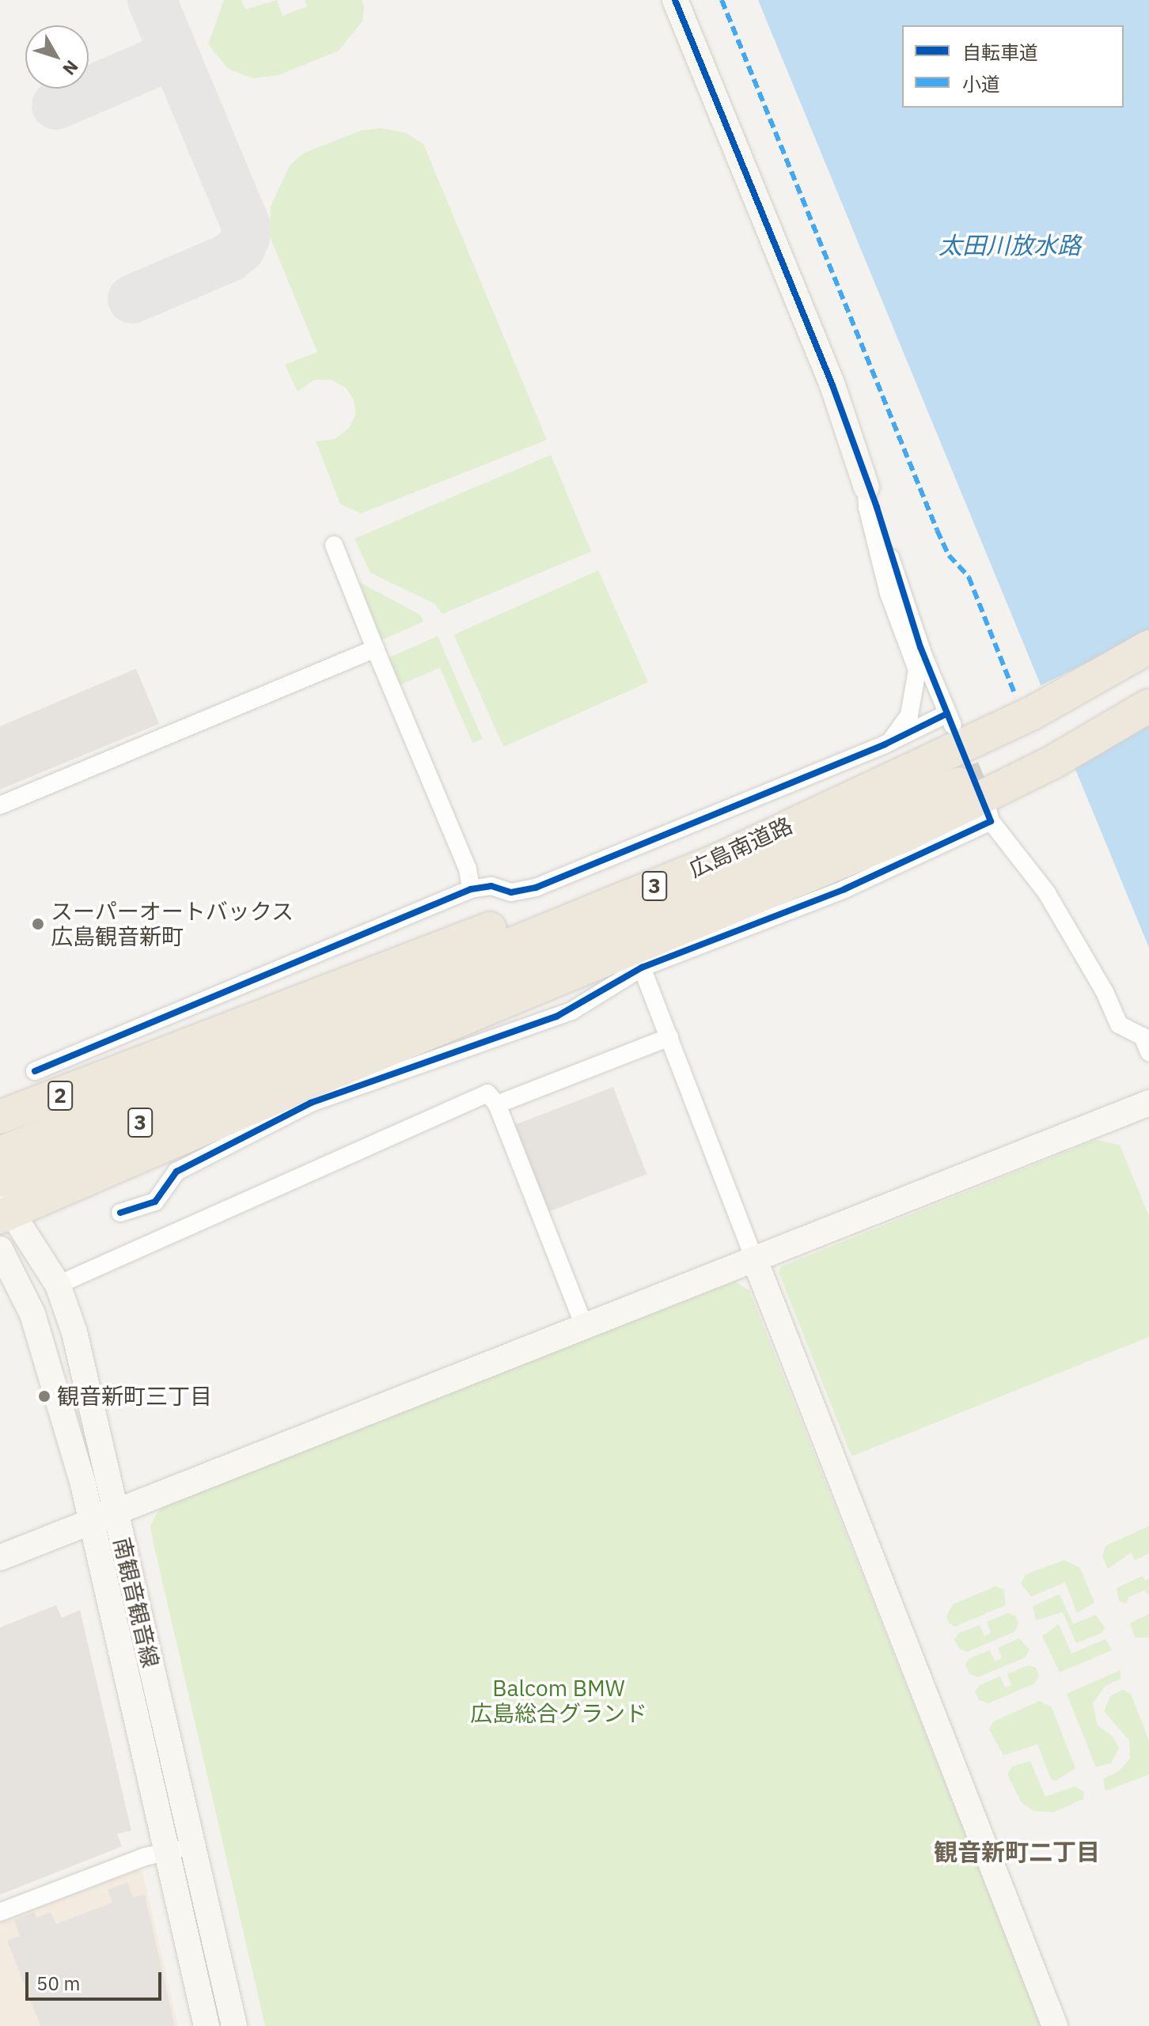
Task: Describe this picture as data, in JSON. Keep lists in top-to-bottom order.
{
  "streets": {
    "highway": ["広島南道路", "3", "2"],
    "street": ["南観音観音線"]
  },
  "crossings": [
    ["広島南道路", "3"]
  ],
  "districts": ["観音新町二丁目"],
  "water": ["太田川放水路"],
  "parks": ["Balcom BMW 広島総合グランド"],
  "places": ["スーパーオートバックス 広島観音新町", "観音新町三丁目"],
  "legend": ["自転車道", "小道"],
  "scale_bar": "50 m",
  "north": "bottom right"
}
